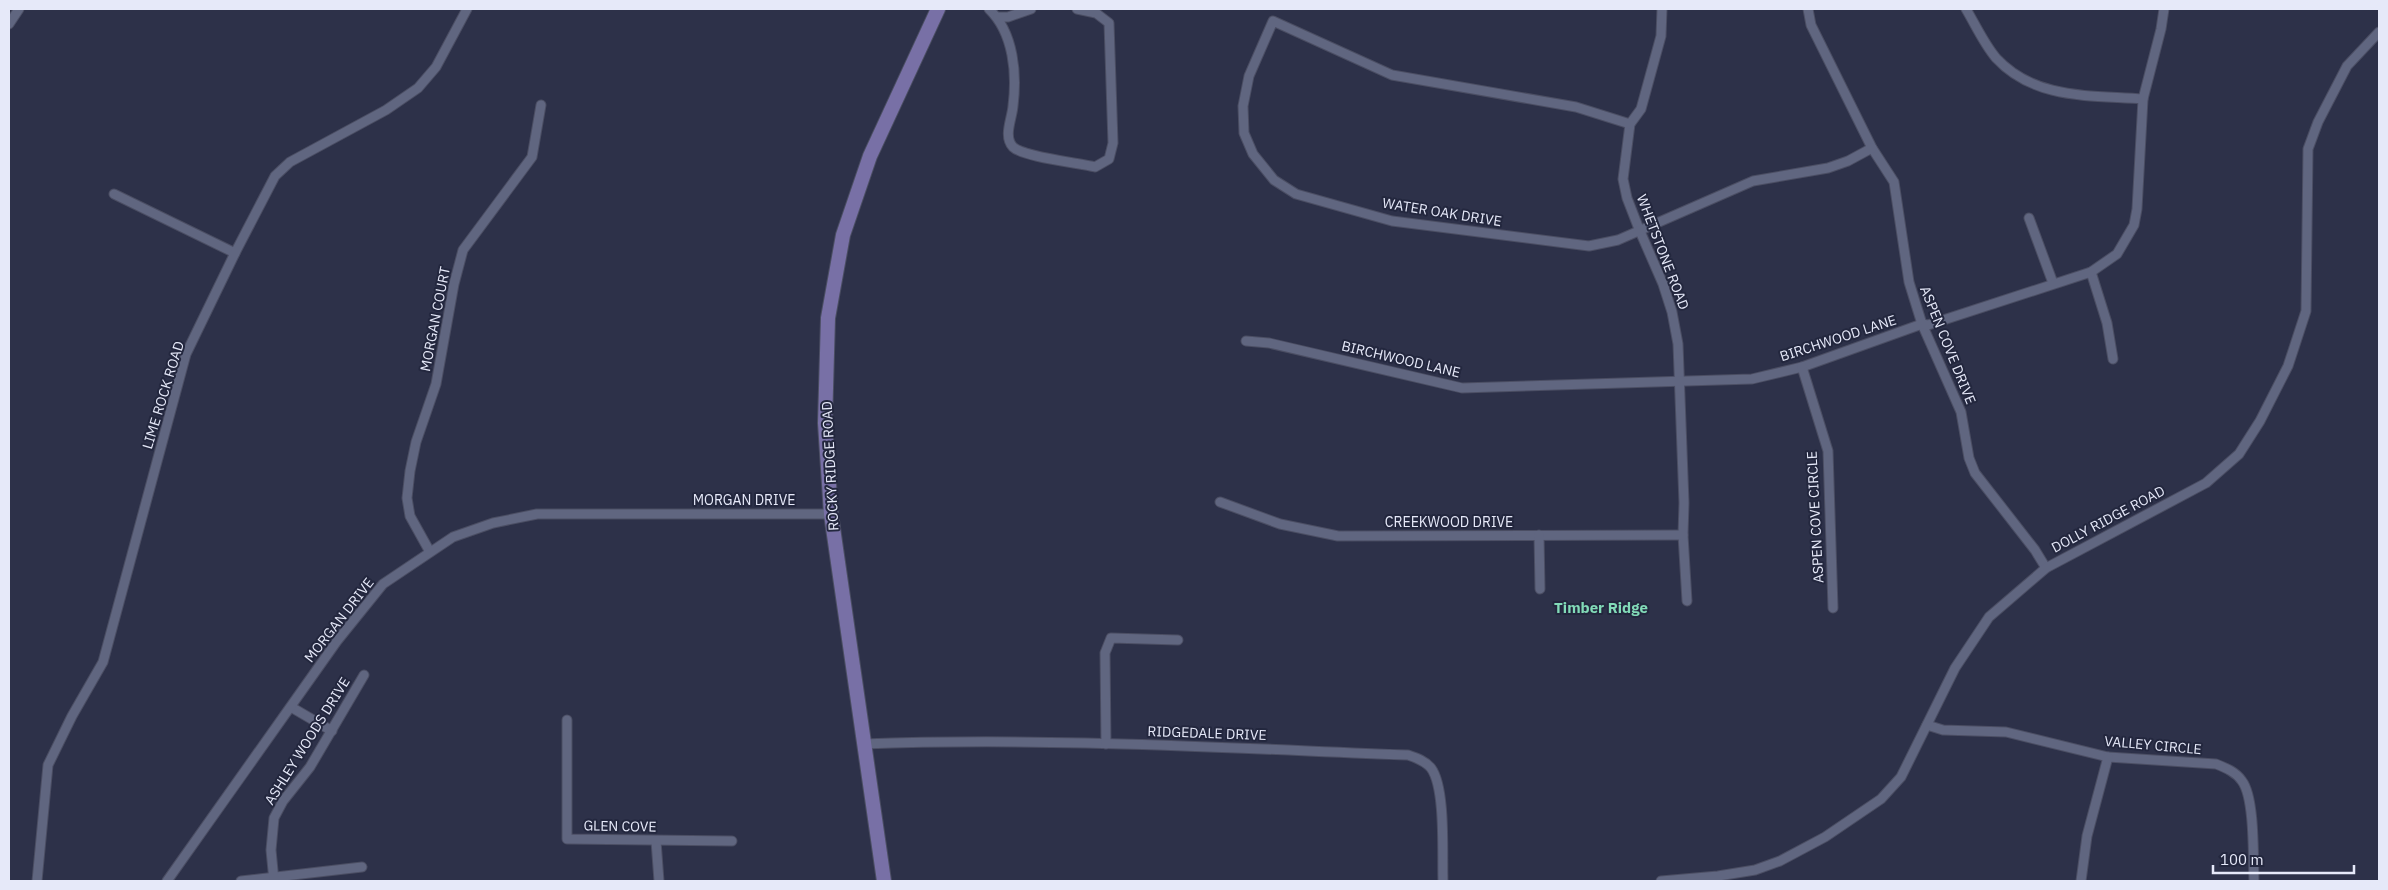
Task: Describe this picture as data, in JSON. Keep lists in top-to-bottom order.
{
  "streets": {
    "main road": ["ROCKY RIDGE ROAD"],
    "street": [
      "WATER OAK DRIVE",
      "WHETSTONE ROAD",
      "MORGAN COURT",
      "BIRCHWOOD LANE",
      "ASPEN COVE DRIVE",
      "LIME ROCK ROAD",
      "MORGAN DRIVE",
      "ASPEN COVE CIRCLE",
      "DOLLY RIDGE ROAD",
      "CREEKWOOD DRIVE",
      "RIDGEDALE DRIVE",
      "ASHLEY WOODS DRIVE",
      "VALLEY CIRCLE",
      "GLEN COVE"
    ]
  },
  "crossings": [
    ["WATER OAK DRIVE", "WHETSTONE ROAD"],
    ["WATER OAK DRIVE", "ASPEN COVE DRIVE"],
    ["WHETSTONE ROAD", "BIRCHWOOD LANE"],
    ["WHETSTONE ROAD", "CREEKWOOD DRIVE"],
    ["MORGAN COURT", "MORGAN DRIVE"],
    ["BIRCHWOOD LANE", "ASPEN COVE DRIVE"],
    ["BIRCHWOOD LANE", "ASPEN COVE CIRCLE"],
    ["ASPEN COVE DRIVE", "DOLLY RIDGE ROAD"],
    ["ROCKY RIDGE ROAD", "MORGAN DRIVE"],
    ["ROCKY RIDGE ROAD", "RIDGEDALE DRIVE"],
    ["DOLLY RIDGE ROAD", "VALLEY CIRCLE"]
  ],
  "districts": ["Timber Ridge"],
  "scale_bar": "100 m"
}
